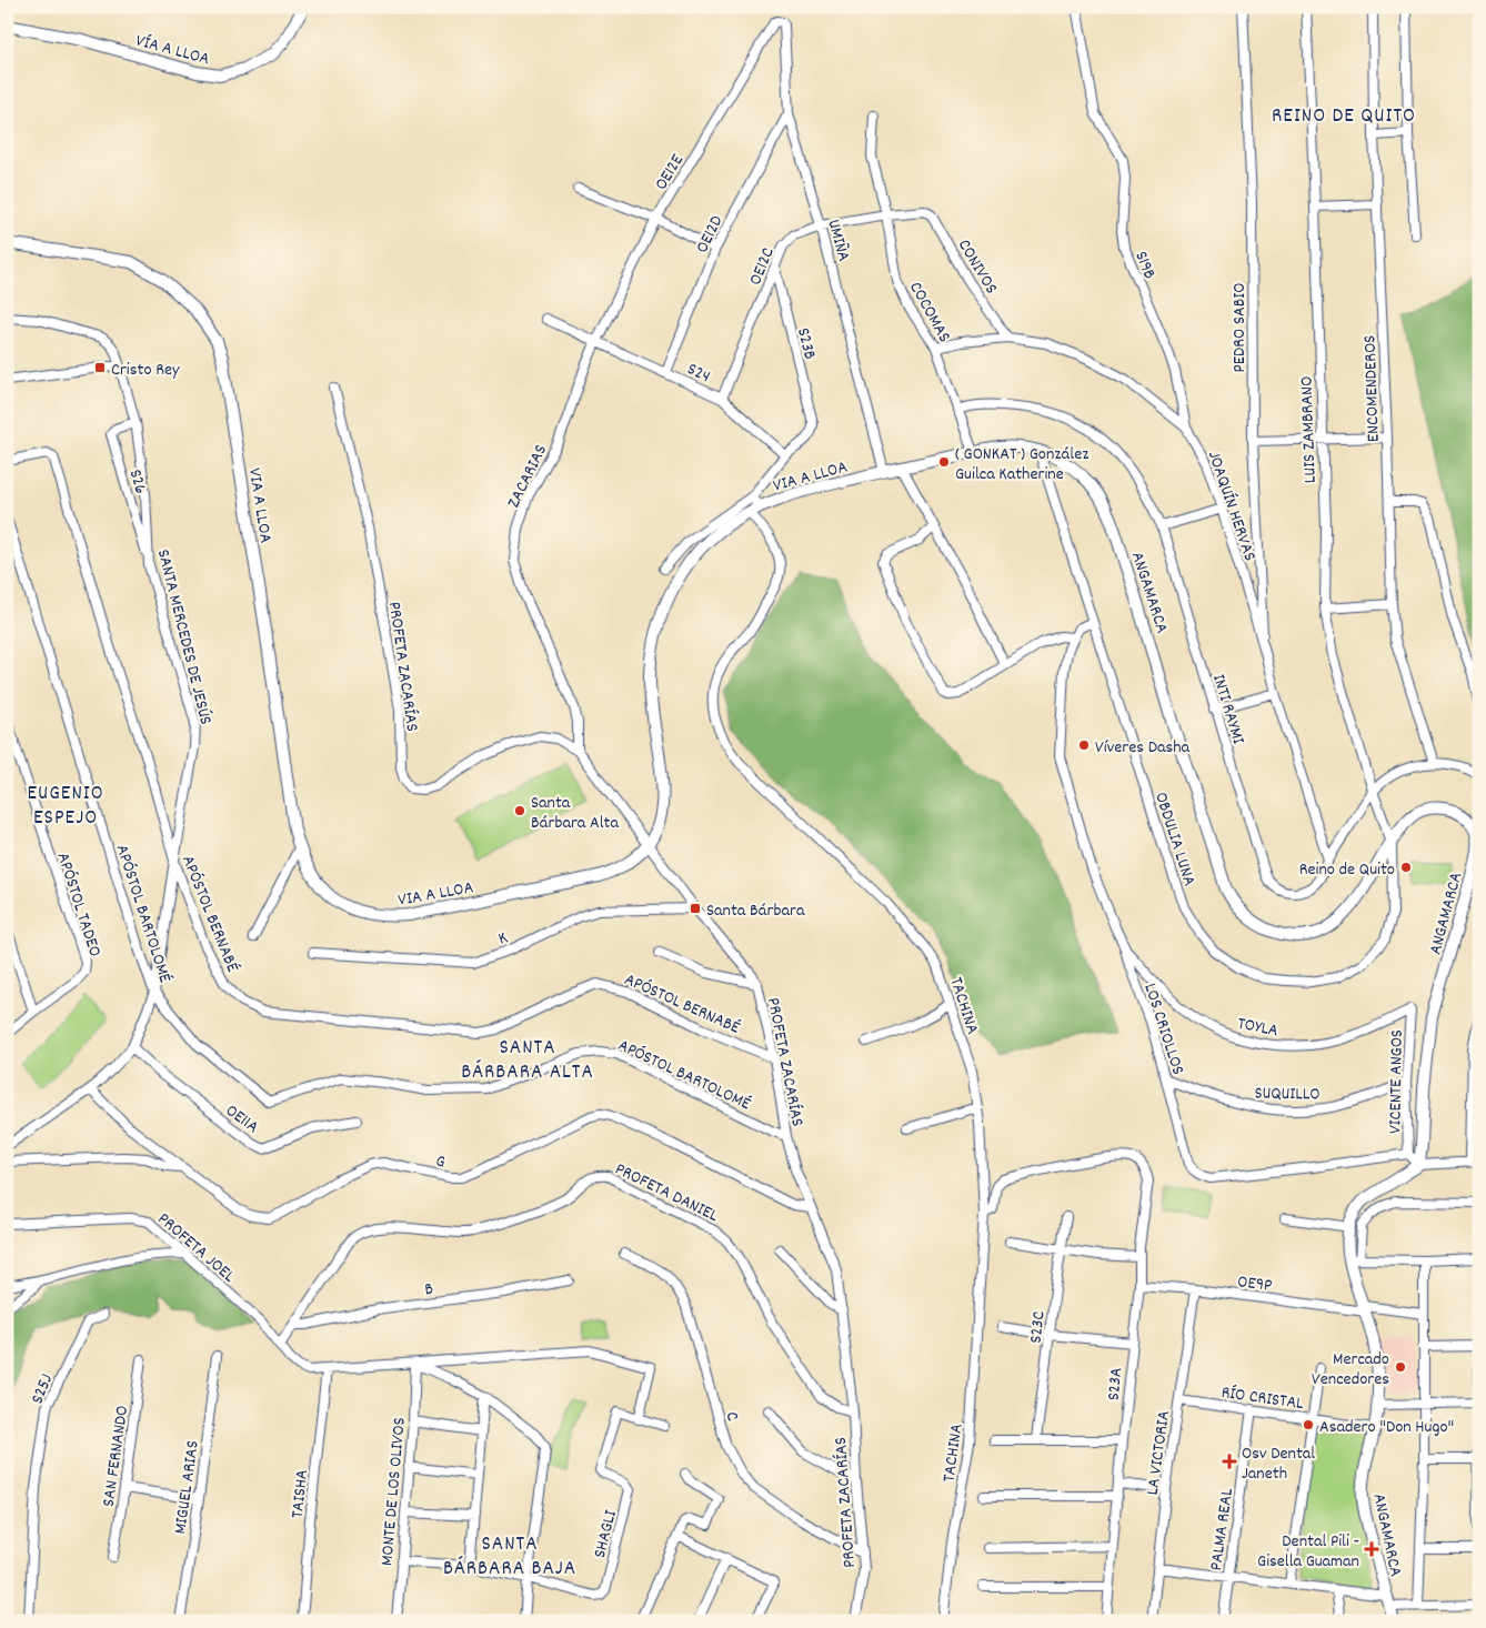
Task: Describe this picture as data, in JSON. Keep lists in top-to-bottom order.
{
  "streets": {
    "street": [
      "VÍA A LLOA",
      "OE12E",
      "OE12D",
      "UMIÑA",
      "S19B",
      "OE12C",
      "CONIVOS",
      "COCOMAS",
      "PEDRO SABIO",
      "S23B",
      "S24",
      "ENCOMENDEROS",
      "LUIS ZAMBRANO",
      "VIA A LLOA",
      "ZACARIAS",
      "S26",
      "JOAQUÍN HERVAS",
      "ANGAMARCA",
      "SANTA MERCEDES DE JESÚS",
      "PROFETA ZACARÍAS",
      "INTI RAYMI",
      "OBDULIA LUNA",
      "APÓSTOL TADEO",
      "APÓSTOL BARTOLOMÉ",
      "APÓSTOL BERNABÉ",
      "K",
      "TACHINA",
      "TOYLA",
      "LOS CRIOLLOS",
      "VICENTE ANGOS",
      "SUQUILLO",
      "OE11A",
      "G",
      "PROFETA DANIEL",
      "PROFETA JOEL",
      "OE9P",
      "B",
      "S23C",
      "S23A",
      "S25J",
      "RÍO CRISTAL",
      "C",
      "LA VICTORIA",
      "SAN FERNANDO",
      "MIGUEL ARIAS",
      "MONTE DE LOS OLIVOS",
      "TAISHA",
      "PALMA REAL",
      "SHAGLI"
    ]
  },
  "crossings": [
    ["OE12E", "UMIÑA"],
    ["OE12E", "S24"],
    ["OE12E", "ZACARIAS"],
    ["OE12D", "UMIÑA"],
    ["OE12D", "S24"],
    ["UMIÑA", "OE12C"],
    ["UMIÑA", "VIA A LLOA"],
    ["S19B", "JOAQUÍN HERVAS"],
    ["OE12C", "CONIVOS"],
    ["OE12C", "COCOMAS"],
    ["OE12C", "S23B"],
    ["OE12C", "S24"],
    ["CONIVOS", "JOAQUÍN HERVAS"],
    ["COCOMAS", "VIA A LLOA"],
    ["COCOMAS", "JOAQUÍN HERVAS"],
    ["COCOMAS", "ANGAMARCA"],
    ["COCOMAS", "INTI RAYMI"],
    ["PEDRO SABIO", "JOAQUÍN HERVAS"],
    ["S23B", "S24"],
    ["S24", "ZACARIAS"],
    ["ENCOMENDEROS", "INTI RAYMI"],
    ["LUIS ZAMBRANO", "ANGAMARCA"],
    ["LUIS ZAMBRANO", "INTI RAYMI"],
    ["LUIS ZAMBRANO", "OBDULIA LUNA"],
    ["VIA A LLOA", "ANGAMARCA"],
    ["VIA A LLOA", "PROFETA ZACARÍAS"],
    ["VIA A LLOA", "TACHINA"],
    ["ZACARIAS", "PROFETA ZACARÍAS"],
    ["S26", "SANTA MERCEDES DE JESÚS"],
    ["JOAQUÍN HERVAS", "INTI RAYMI"],
    ["ANGAMARCA", "OBDULIA LUNA"],
    ["ANGAMARCA", "OE9P"],
    ["ANGAMARCA", "RÍO CRISTAL"],
    ["SANTA MERCEDES DE JESÚS", "APÓSTOL BARTOLOMÉ"],
    ["SANTA MERCEDES DE JESÚS", "APÓSTOL BERNABÉ"],
    ["SANTA MERCEDES DE JESÚS", "OE11A"],
    ["SANTA MERCEDES DE JESÚS", "G"],
    ["PROFETA ZACARÍAS", "APÓSTOL BARTOLOMÉ"],
    ["PROFETA ZACARÍAS", "APÓSTOL BERNABÉ"],
    ["PROFETA ZACARÍAS", "K"],
    ["PROFETA ZACARÍAS", "G"],
    ["PROFETA ZACARÍAS", "PROFETA DANIEL"],
    ["PROFETA ZACARÍAS", "C"],
    ["TACHINA", "S23A"],
    ["TOYLA", "LOS CRIOLLOS"],
    ["TOYLA", "VICENTE ANGOS"],
    ["LOS CRIOLLOS", "VICENTE ANGOS"],
    ["LOS CRIOLLOS", "SUQUILLO"],
    ["VICENTE ANGOS", "SUQUILLO"],
    ["PROFETA DANIEL", "PROFETA JOEL"],
    ["PROFETA DANIEL", "B"],
    ["PROFETA JOEL", "MONTE DE LOS OLIVOS"],
    ["PROFETA JOEL", "TAISHA"],
    ["PROFETA JOEL", "SHAGLI"],
    ["OE9P", "S23A"],
    ["OE9P", "LA VICTORIA"],
    ["RÍO CRISTAL", "LA VICTORIA"],
    ["RÍO CRISTAL", "PALMA REAL"],
    ["MONTE DE LOS OLIVOS", "SHAGLI"]
  ],
  "districts": [
    "REINO DE QUITO",
    "EUGENIO ESPEJO",
    "SANTA BÁRBARA ALTA",
    "SANTA BÁRBARA BAJA"
  ],
  "places": {
    "transit": ["Cristo Rey", "Santa Bárbara"],
    "other": [
      "( GONKAT ) González Guilca Katherine",
      "Víveres Dasha",
      "Santa Bárbara Alta",
      "Reino de Quito",
      "Mercado Vencedores",
      "Asadero \"Don Hugo\""
    ],
    "health": ["Osv Dental Janeth", "Dental Pili - Gisella Guaman"]
  }
}
